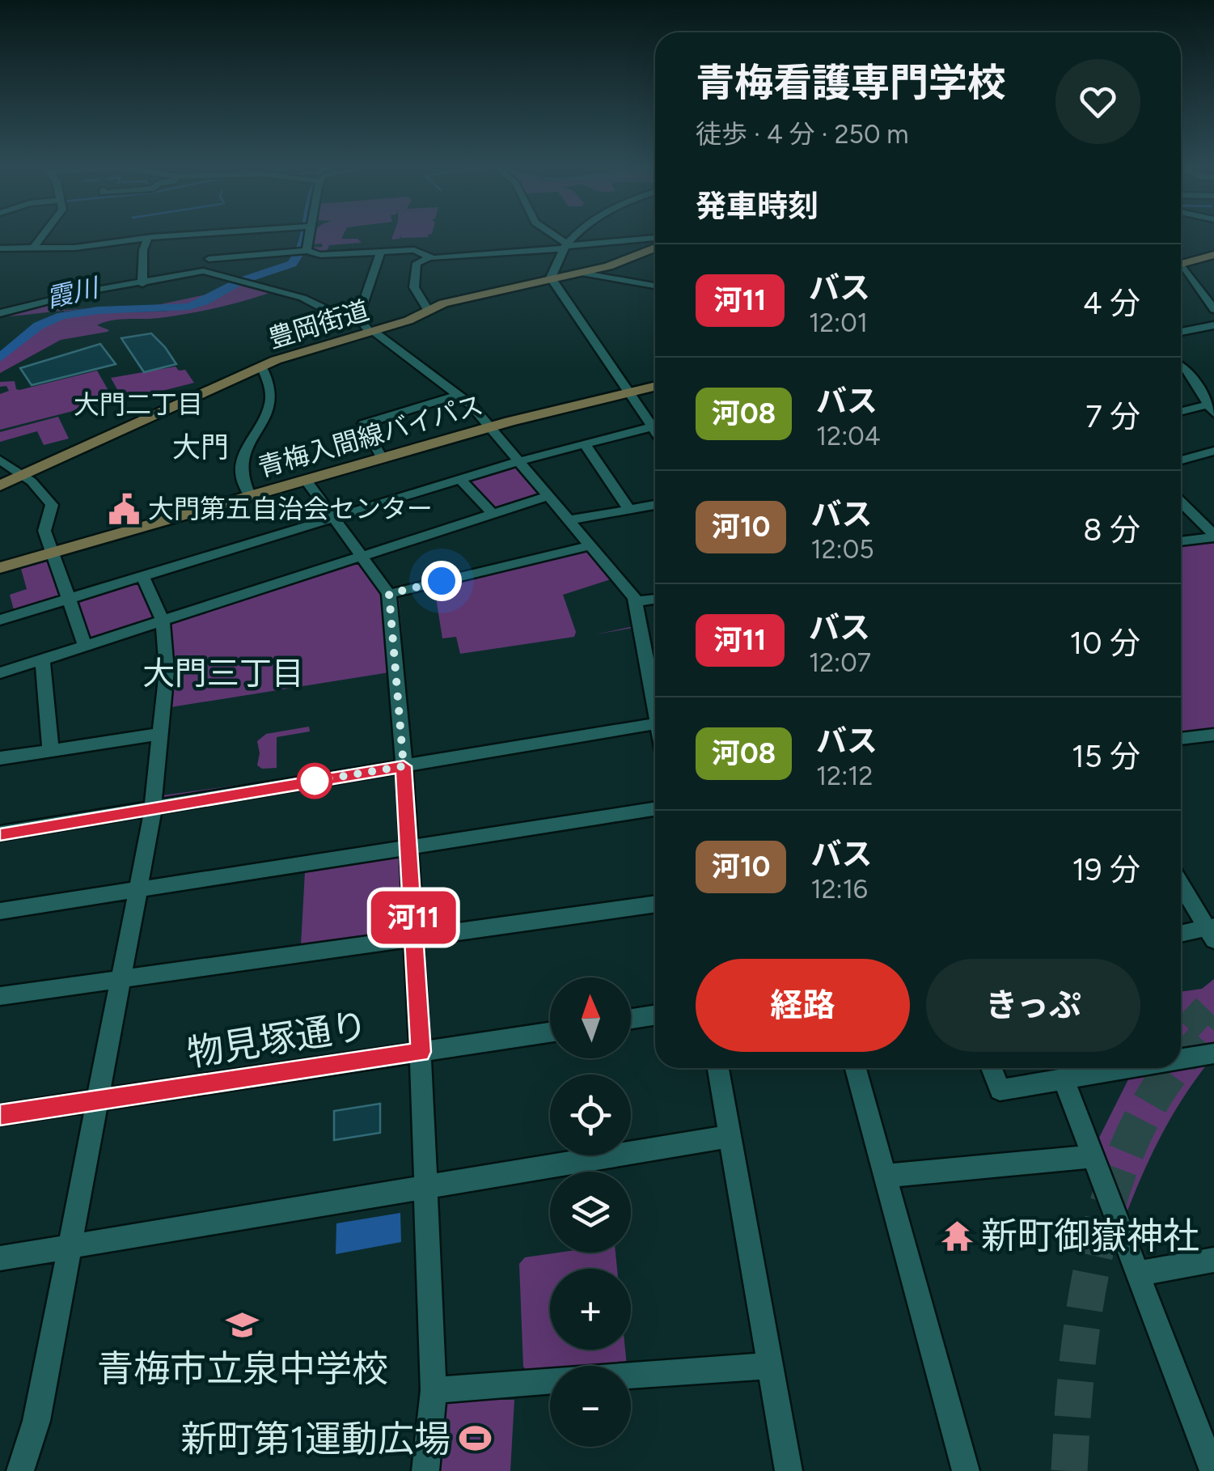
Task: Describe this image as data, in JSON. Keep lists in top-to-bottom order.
{
  "streets": {
    "main road": ["豊岡街道", "青梅入間線バイパス"],
    "street": ["物見塚通り"]
  },
  "districts": ["大門二丁目", "大門", "大門三丁目"],
  "water": ["霞川"],
  "places": {
    "public building": ["大門第五自治会センター"],
    "temple": ["新町御嶽神社"],
    "school or university": ["青梅市立泉中学校"],
    "sports": ["新町第1運動広場"]
  },
  "lines": ["bus line 河11"],
  "north": "top",
  "page": {
    "on_map": "河11",
    "heading": [
      ["青梅看護専門学校", "徒歩 · 4 分 · 250 m"],
      "発車時刻"
    ],
    "list": [
      {
        "mark": "河11",
        "name": "バス",
        "note": "12:01",
        "value": "4 分"
      },
      {
        "mark": "河08",
        "name": "バス",
        "note": "12:04",
        "value": "7 分"
      },
      {
        "mark": "河10",
        "name": "バス",
        "note": "12:05",
        "value": "8 分"
      },
      {
        "mark": "河11",
        "name": "バス",
        "note": "12:07",
        "value": "10 分"
      },
      {
        "mark": "河08",
        "name": "バス",
        "note": "12:12",
        "value": "15 分"
      },
      {
        "mark": "河10",
        "name": "バス",
        "note": "12:16",
        "value": "19 分"
      }
    ],
    "buttons": ["経路", "きっぷ"],
    "map_buttons": ["+", "−"]
  }
}
